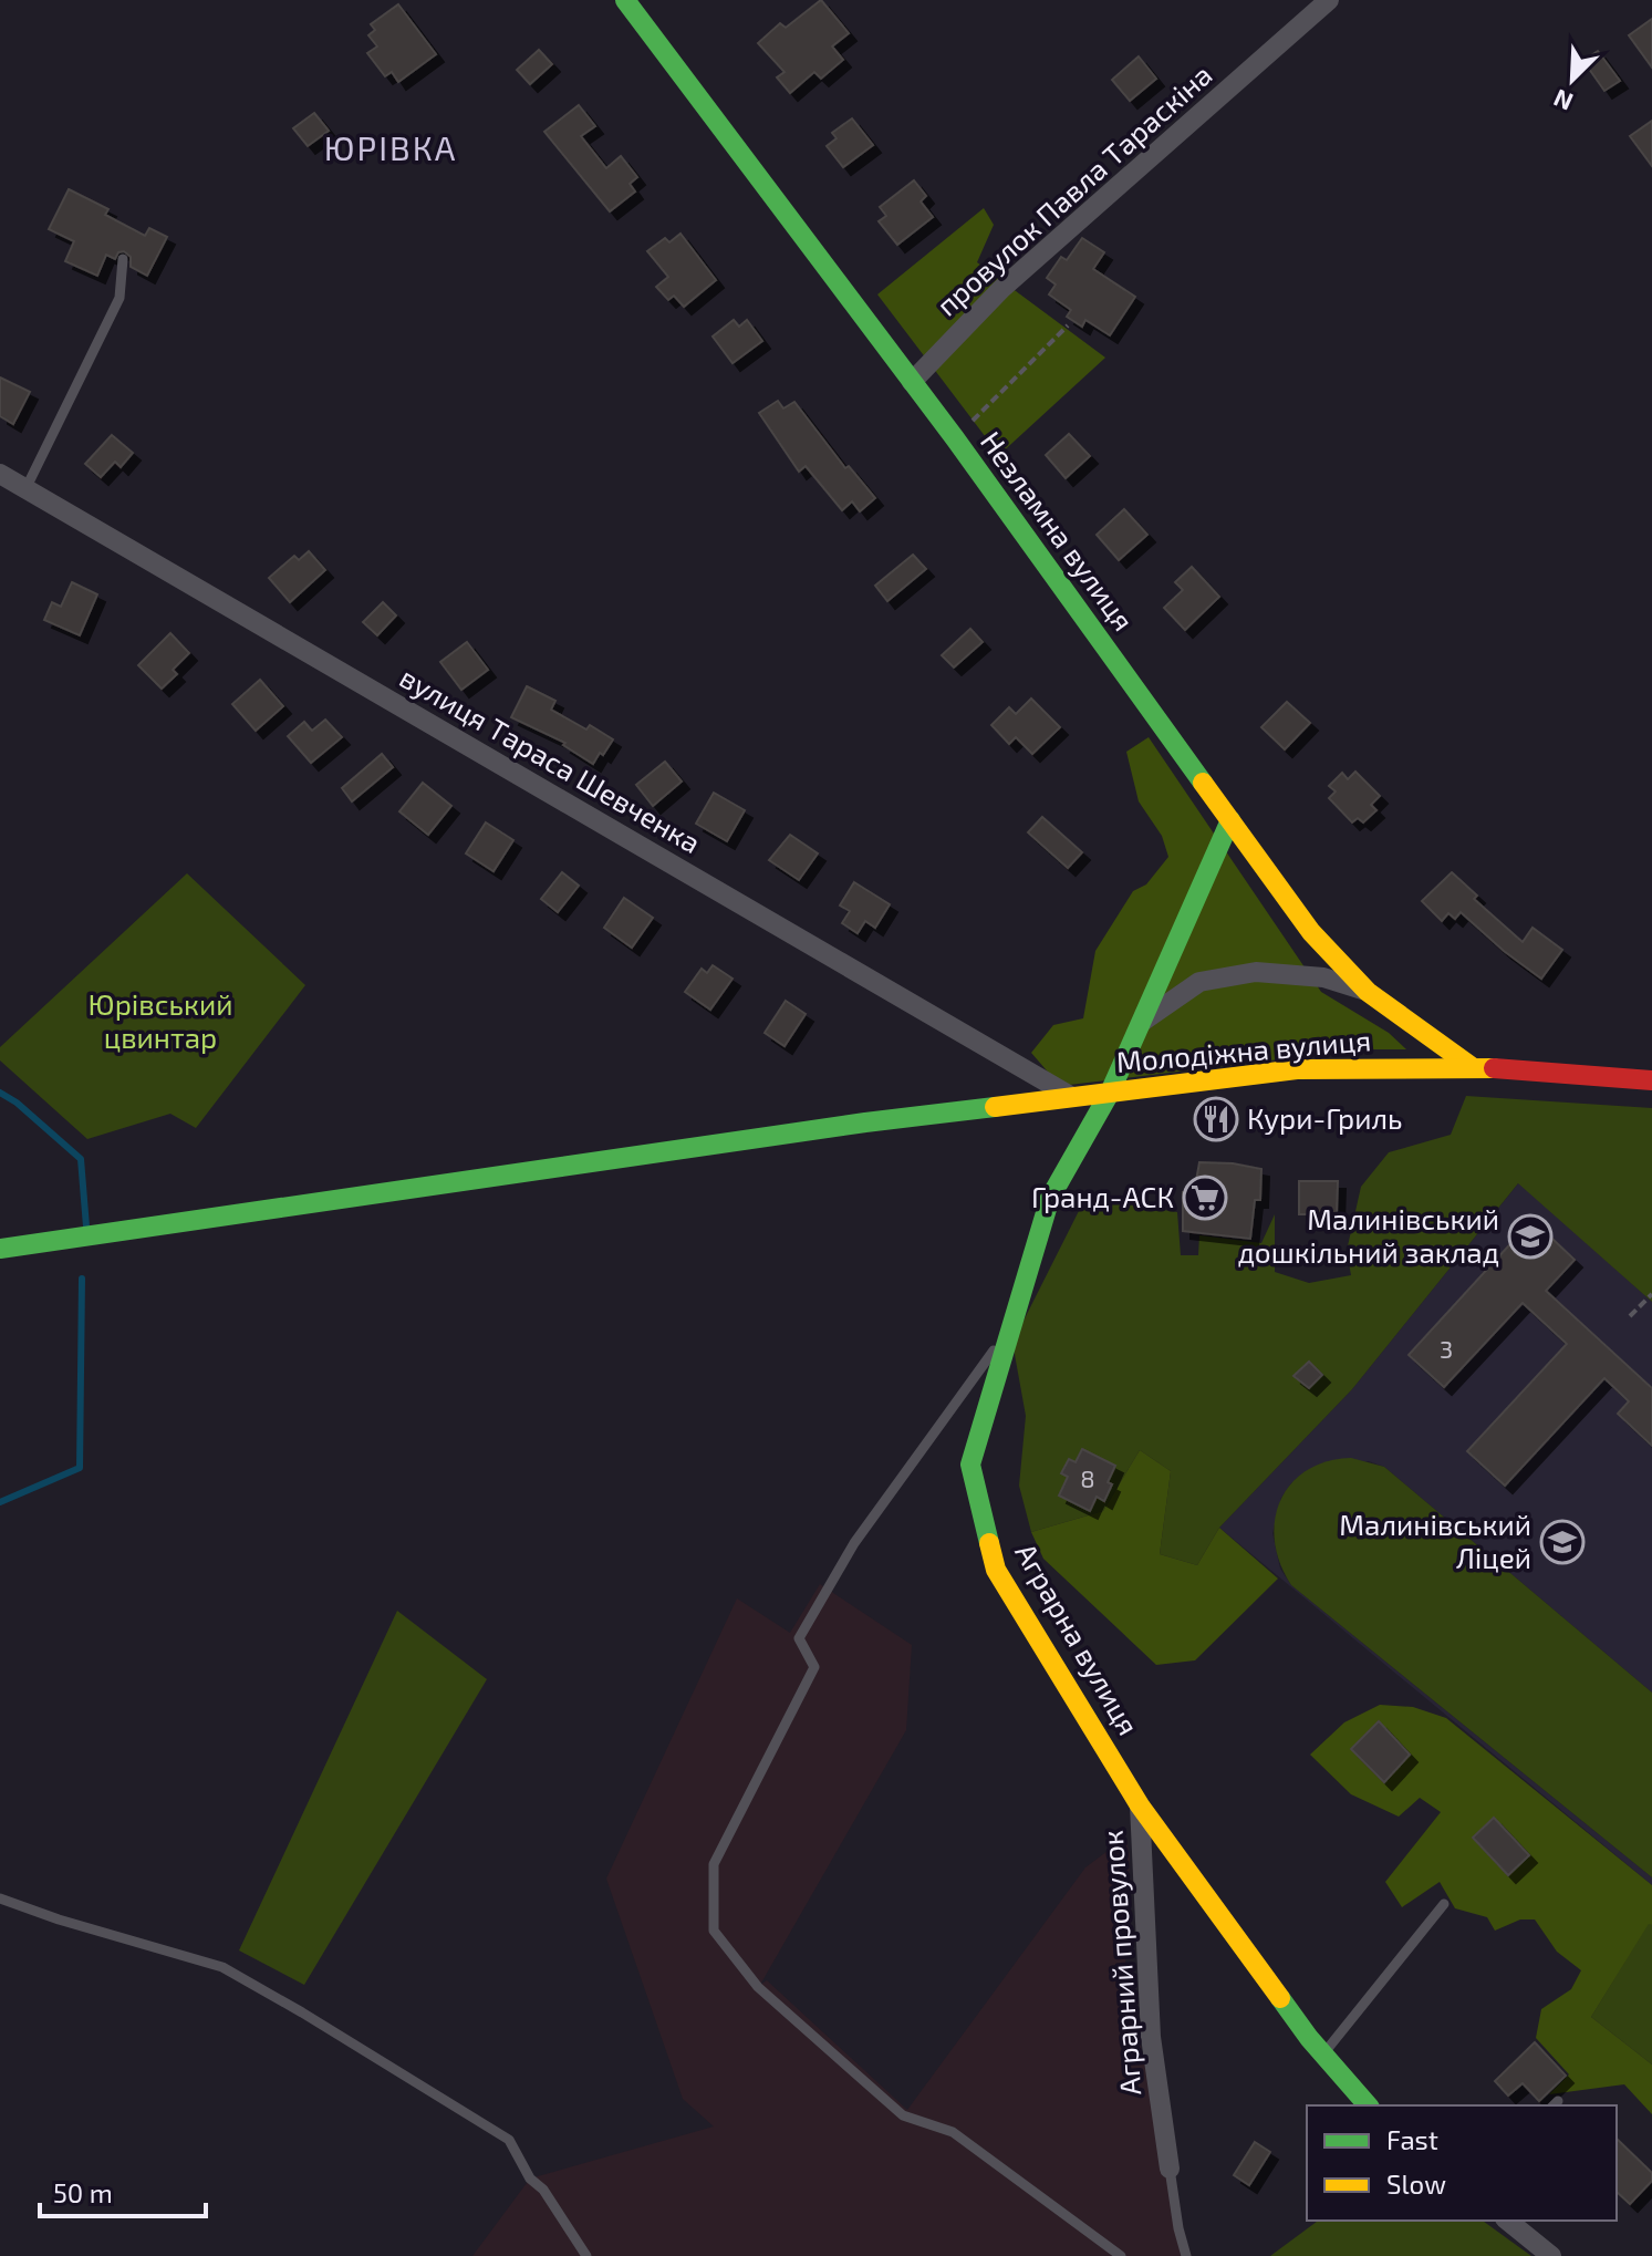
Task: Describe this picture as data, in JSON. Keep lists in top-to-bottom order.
{
  "streets": {
    "street": [
      "провулок Павла Тараскіна",
      "Незламна вулиця",
      "вулиця Тараса Шевченка",
      "Молодіжна вулиця",
      "Аграрна вулиця",
      "Аграрний провулок"
    ]
  },
  "crossings": [
    ["провулок Павла Тараскіна", "Незламна вулиця"],
    ["Незламна вулиця", "Молодіжна вулиця"],
    ["Незламна вулиця", "Аграрна вулиця"],
    ["вулиця Тараса Шевченка", "Молодіжна вулиця"],
    ["Молодіжна вулиця", "Аграрна вулиця"],
    ["Аграрна вулиця", "Аграрний провулок"]
  ],
  "districts": ["ЮРІВКА"],
  "parks": ["Юрівський цвинтар"],
  "places": {
    "restaurant": ["Кури-Гриль"],
    "supermarket": ["Гранд-АСК"],
    "school or university": ["Малинівський дошкільний заклад", "Малинівський Ліцей"]
  },
  "house_numbers": ["3", "8"],
  "legend": ["Fast", "Slow"],
  "scale_bar": "50 m",
  "north": "bottom left"
}
